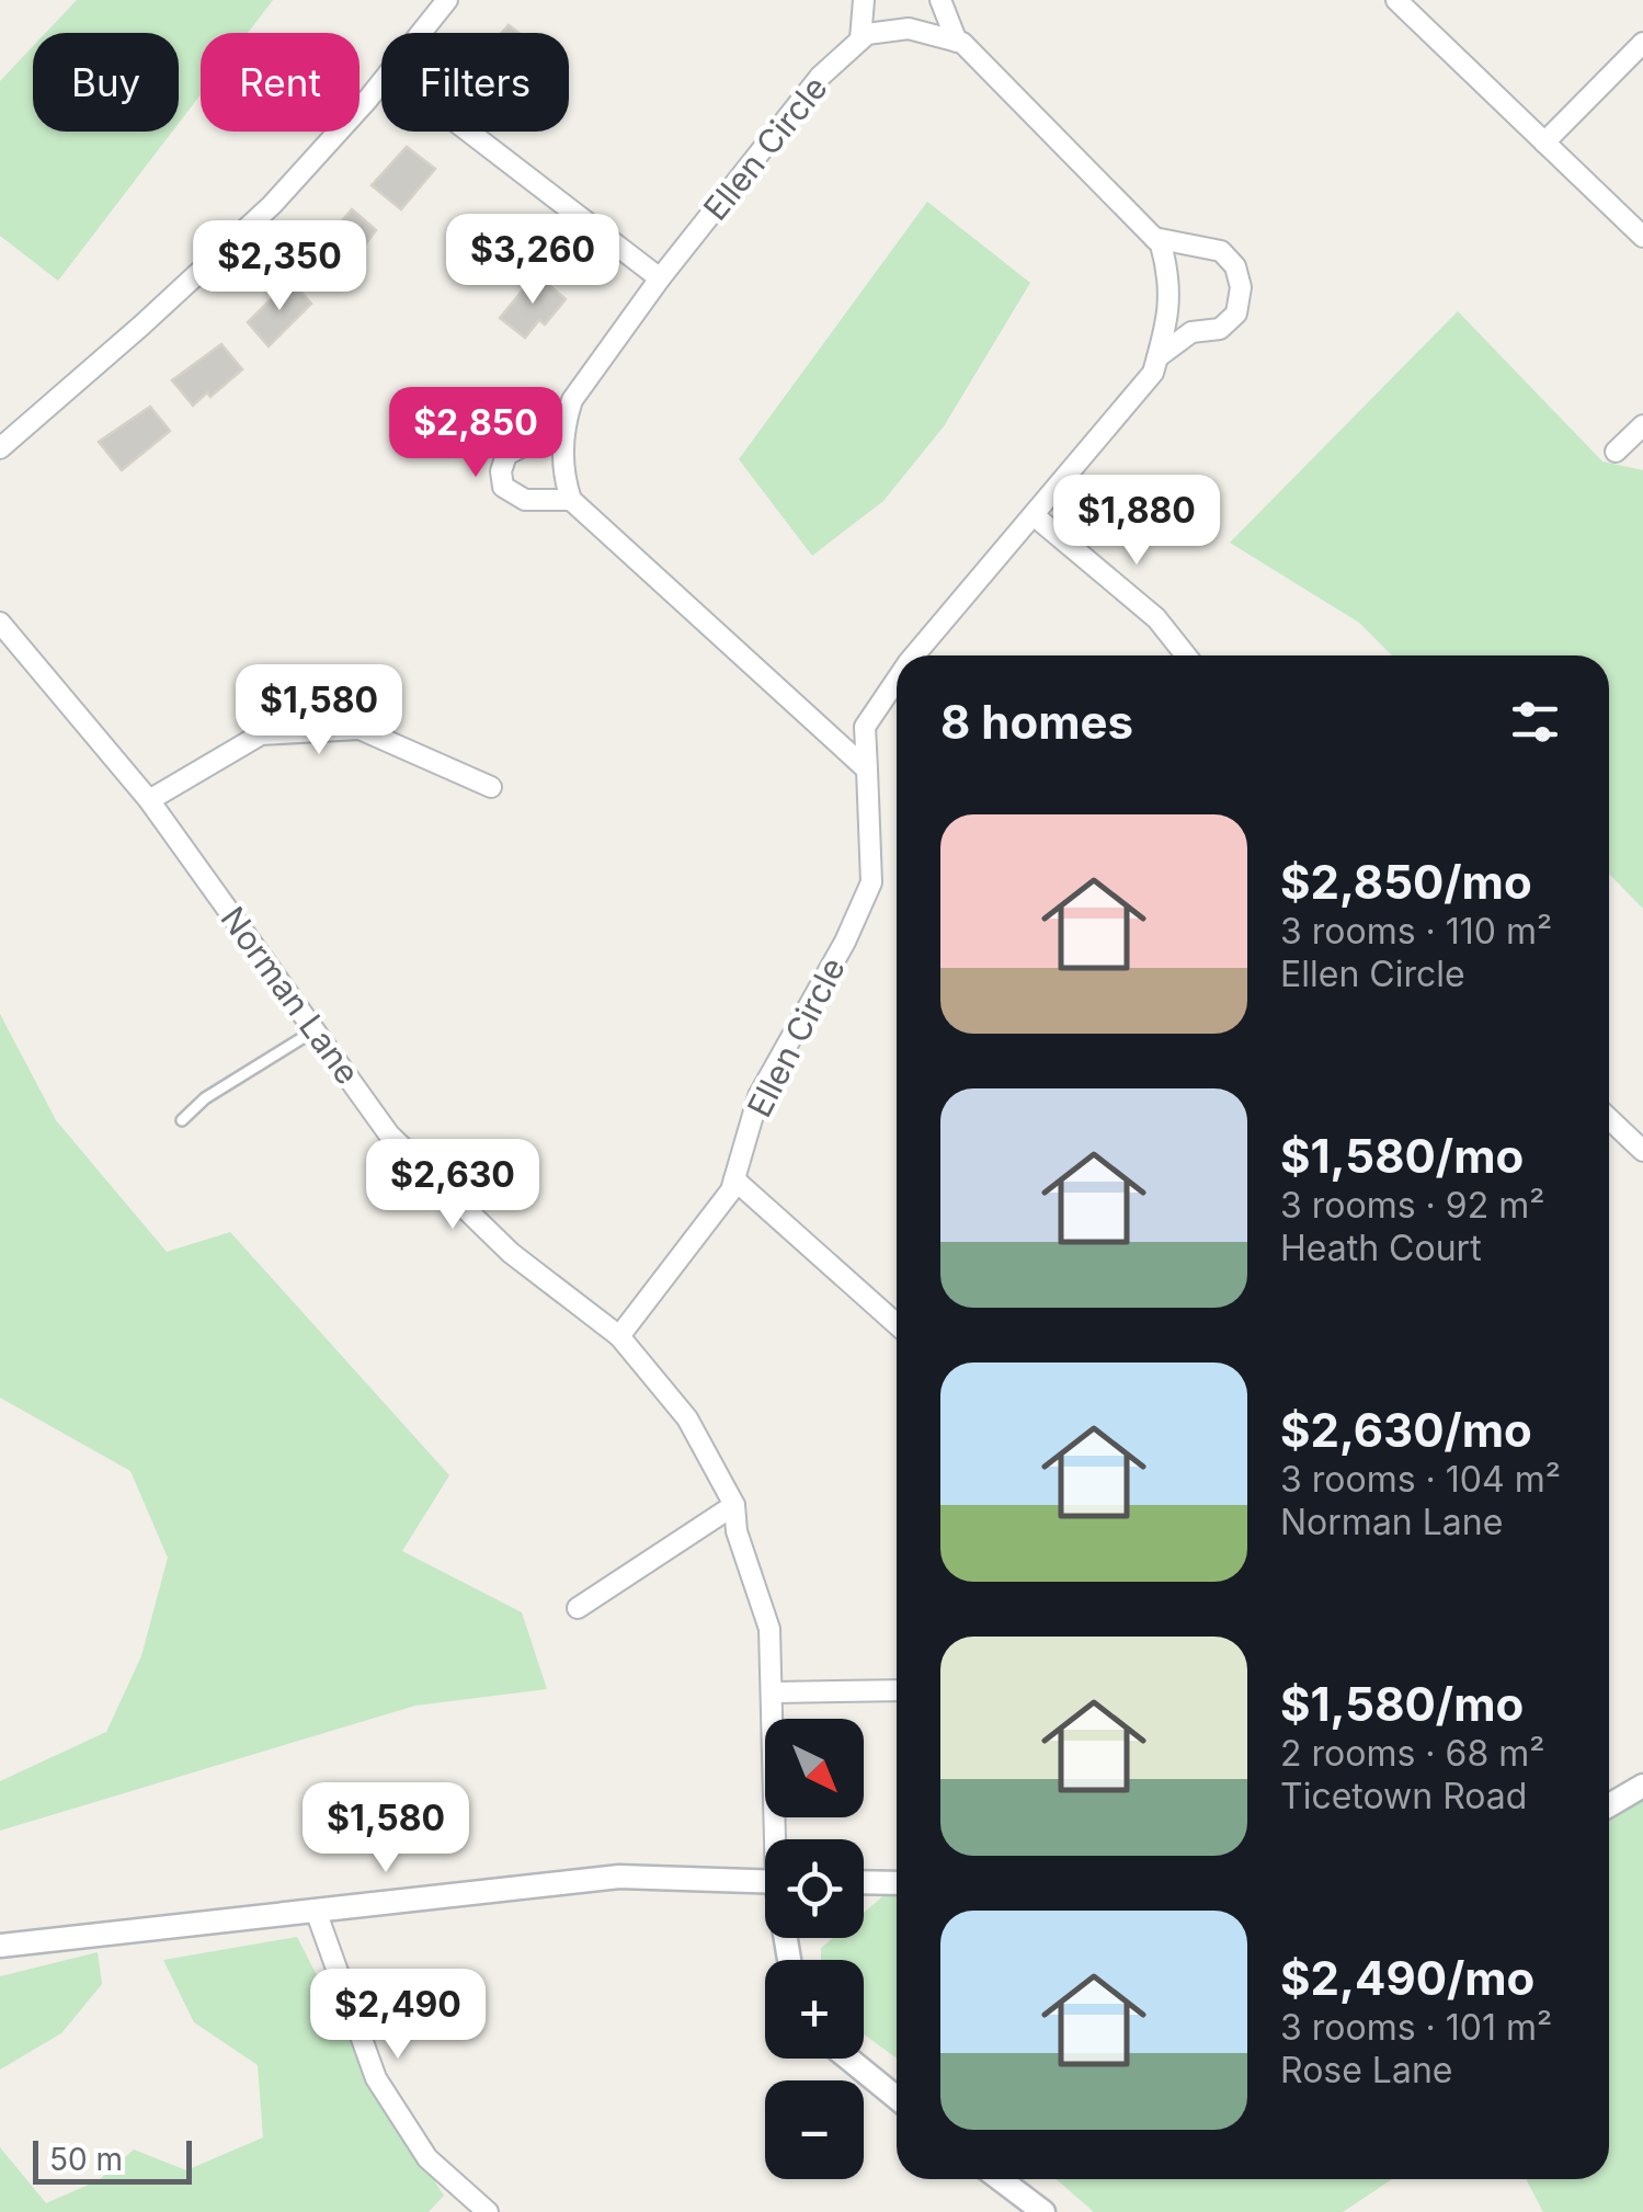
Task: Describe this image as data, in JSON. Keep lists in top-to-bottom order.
{
  "streets": {
    "street": ["Ellen Circle", "Norman Lane"]
  },
  "crossings": [
    ["Ellen Circle", "Norman Lane"]
  ],
  "scale_bar": "50 m",
  "north": "bottom right",
  "page": {
    "chip": ["Buy", "Rent", "Filters"],
    "price": [
      "$3,260",
      "$2,350",
      "$2,850",
      "$1,880",
      "$1,580",
      "$2,630",
      "$1,580",
      "$2,490"
    ],
    "heading": "8 homes",
    "list": [
      {
        "name": "$2,850/mo",
        "note": "3 rooms · 110 m² · Ellen Circle"
      },
      {
        "name": "$1,580/mo",
        "note": "3 rooms · 92 m² · Heath Court"
      },
      {
        "name": "$2,630/mo",
        "note": "3 rooms · 104 m² · Norman Lane"
      },
      {
        "name": "$1,580/mo",
        "note": "2 rooms · 68 m² · Ticetown Road"
      },
      {
        "name": "$2,490/mo",
        "note": "3 rooms · 101 m² · Rose Lane"
      }
    ],
    "map_buttons": ["+", "−"],
    "scale": "50 m"
  }
}
